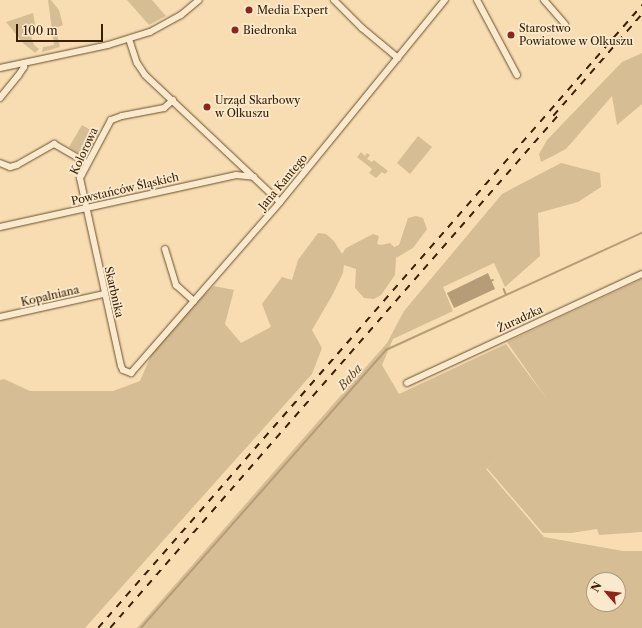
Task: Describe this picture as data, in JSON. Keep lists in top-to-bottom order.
{
  "streets": {
    "street": [
      "Kolorowa",
      "Jana Kantego",
      "Powstańców Śląskich",
      "Skarbnika",
      "Kopalniana",
      "Żuradzka"
    ]
  },
  "crossings": [
    ["Kolorowa", "Powstańców Śląskich"],
    ["Kolorowa", "Skarbnika"],
    ["Jana Kantego", "Skarbnika"],
    ["Powstańców Śląskich", "Skarbnika"],
    ["Skarbnika", "Kopalniana"]
  ],
  "water": ["Baba"],
  "places": [
    "Media Expert",
    "Biedronka",
    "Starostwo Powiatowe w Olkuszu",
    "Urząd Skarbowy w Olkuszu"
  ],
  "scale_bar": "100 m",
  "north": "top left"
}
